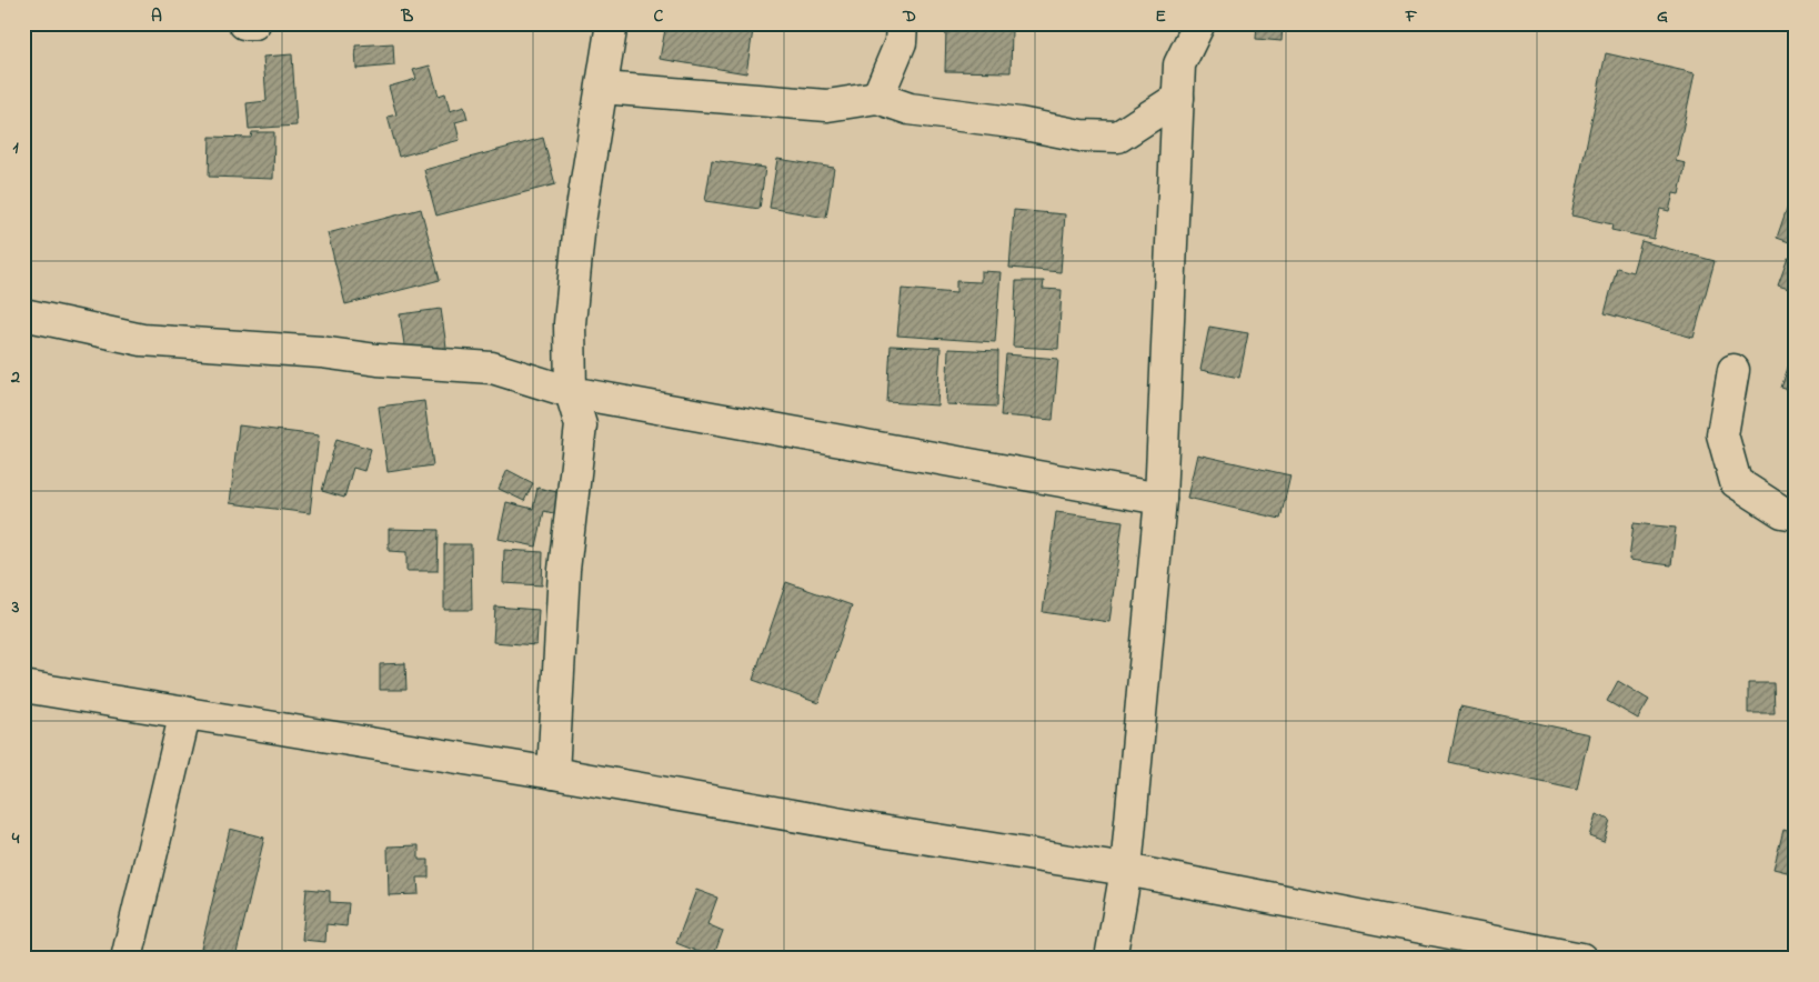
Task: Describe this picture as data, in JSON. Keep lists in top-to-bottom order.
{
  "grid": {
    "columns": [
      "A",
      "B",
      "C",
      "D",
      "E",
      "F",
      "G"
    ],
    "rows": [
      "1",
      "2",
      "3",
      "4"
    ]
  }
}
